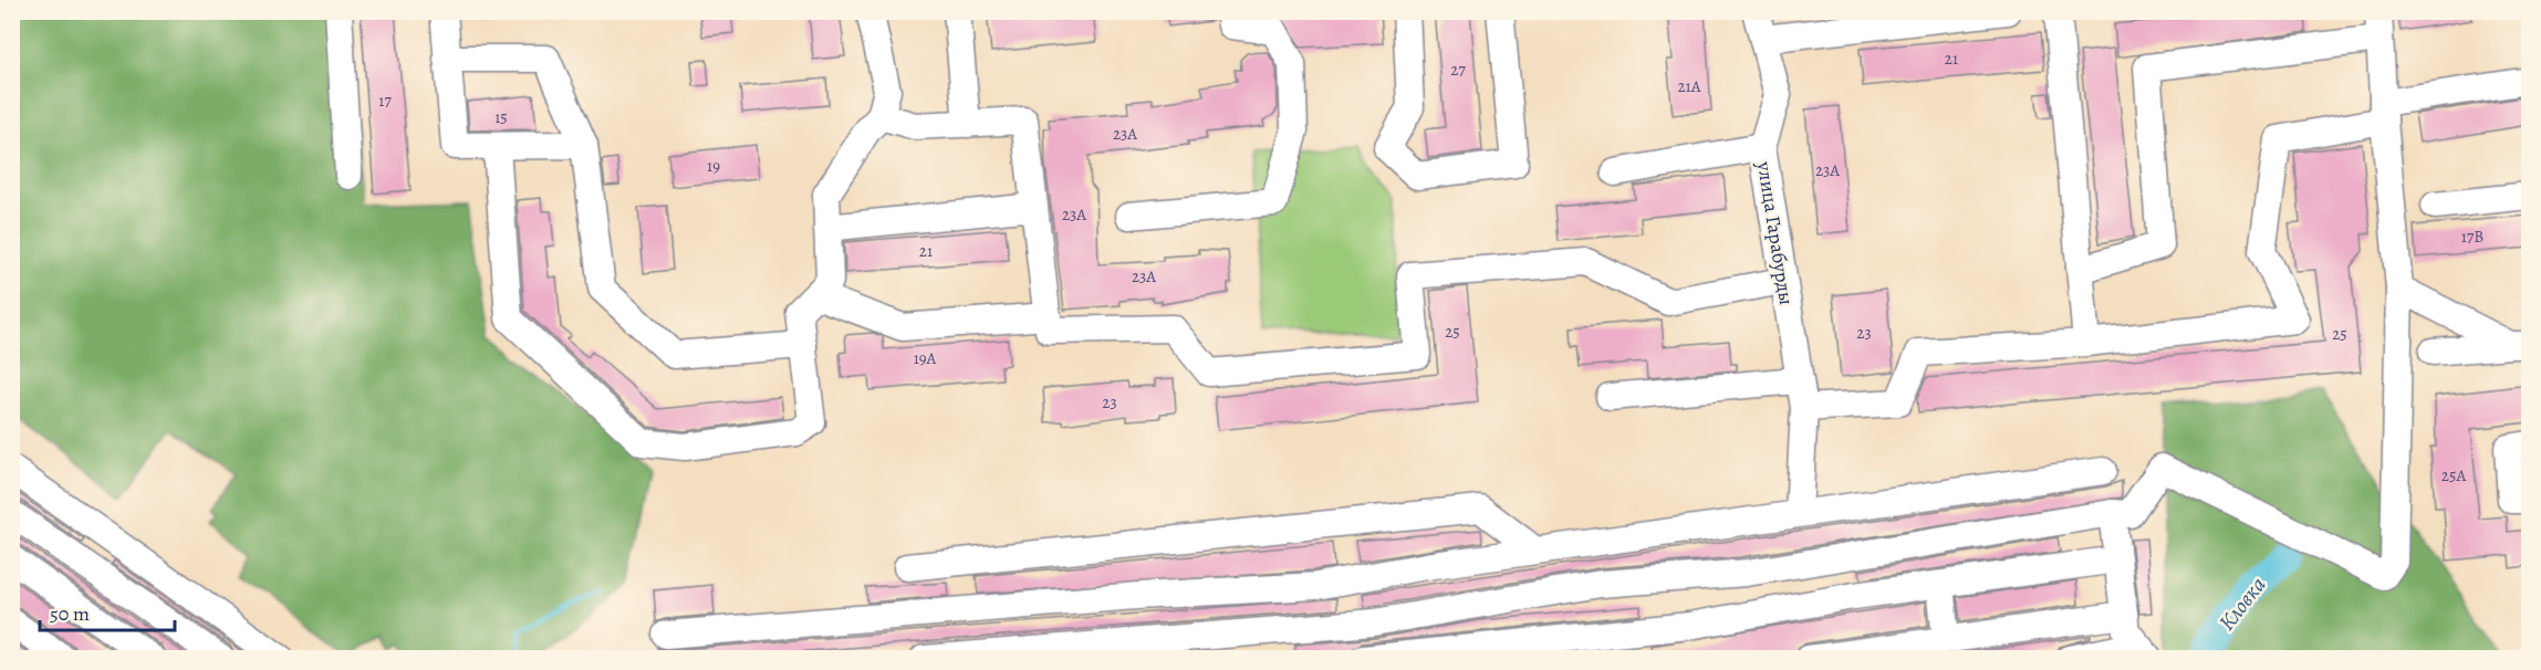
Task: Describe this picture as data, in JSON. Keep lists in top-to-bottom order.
{
  "streets": {
    "street": ["улица Гарабурды"]
  },
  "water": ["Кловка"],
  "house_numbers": [
    "21",
    "27",
    "21А",
    "17",
    "15",
    "23А",
    "19",
    "23А",
    "23А",
    "17В",
    "21",
    "23А",
    "25",
    "23",
    "25",
    "19А",
    "23",
    "25А"
  ],
  "scale_bar": "50 m"
}
